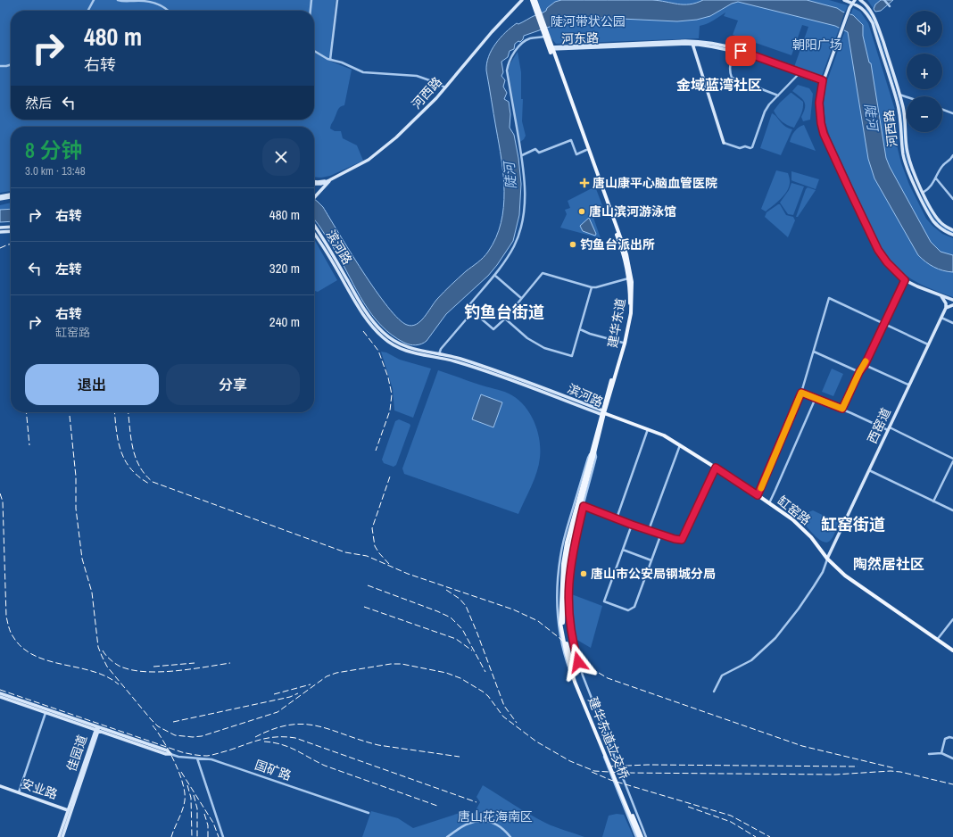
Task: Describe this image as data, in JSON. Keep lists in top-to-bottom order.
{
  "streets": {
    "main road": ["建华东道", "缸窑路", "建华东道立交桥"],
    "street": [
      "河东路",
      "河西路",
      "滨河路",
      "西窑道",
      "佳园道",
      "国矿路",
      "安业路"
    ]
  },
  "crossings": [
    ["河东路", "建华东道"],
    ["滨河路", "建华东道"],
    ["滨河路", "缸窑路"],
    ["建华东道", "缸窑路"],
    ["建华东道", "建华东道立交桥"],
    ["西窑道", "缸窑路"],
    ["佳园道", "国矿路"],
    ["佳园道", "安业路"]
  ],
  "districts": [
    "金域蓝湾社区",
    "钓鱼台街道",
    "缸窑街道",
    "陶然居社区"
  ],
  "water": ["陡河"],
  "parks": ["陡河带状公园", "朝阳广场", "唐山花海南区"],
  "places": {
    "health": ["唐山康平心脑血管医院"],
    "other": ["唐山滨河游泳馆", "钓鱼台派出所", "唐山市公安局钢城分局"]
  },
  "page": {
    "map_buttons": ["+", "−"],
    "turn": ["480 m", "右转"],
    "then": "然后",
    "heading": ["8 分钟", "3.0 km · 13:48"],
    "list": [
      {
        "name": "右转",
        "value": "480 m"
      },
      {
        "name": "左转",
        "value": "320 m"
      },
      {
        "name": "右转",
        "note": "缸窑路",
        "value": "240 m"
      }
    ],
    "buttons": ["退出", "分享"]
  }
}
